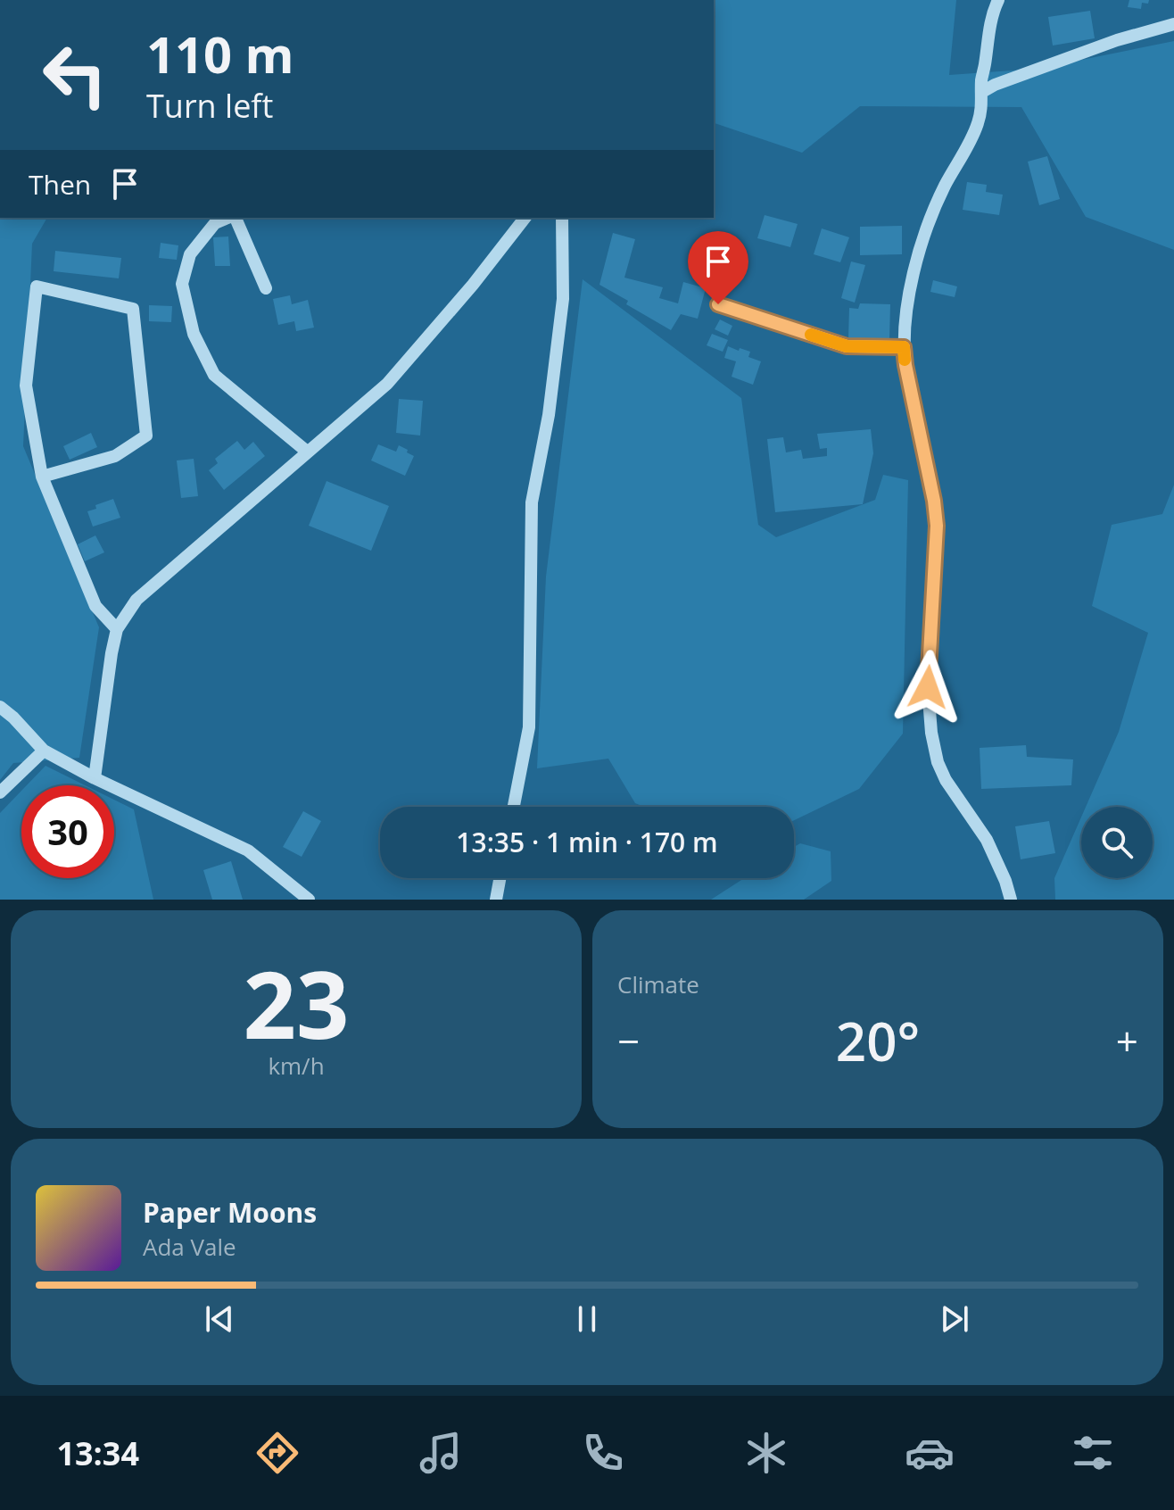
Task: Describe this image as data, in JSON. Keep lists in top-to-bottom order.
{
  "page": {
    "turn": ["110 m", "Turn left"],
    "then": "Then",
    "limit": "30",
    "trip": "13:35 · 1 min · 170 m",
    "tile": [
      ["23", "km/h"],
      "Climate"
    ],
    "heat": ["−", "20°", "+"],
    "song": ["Paper Moons", "Ada Vale"],
    "tabs": "13:34"
  }
}
